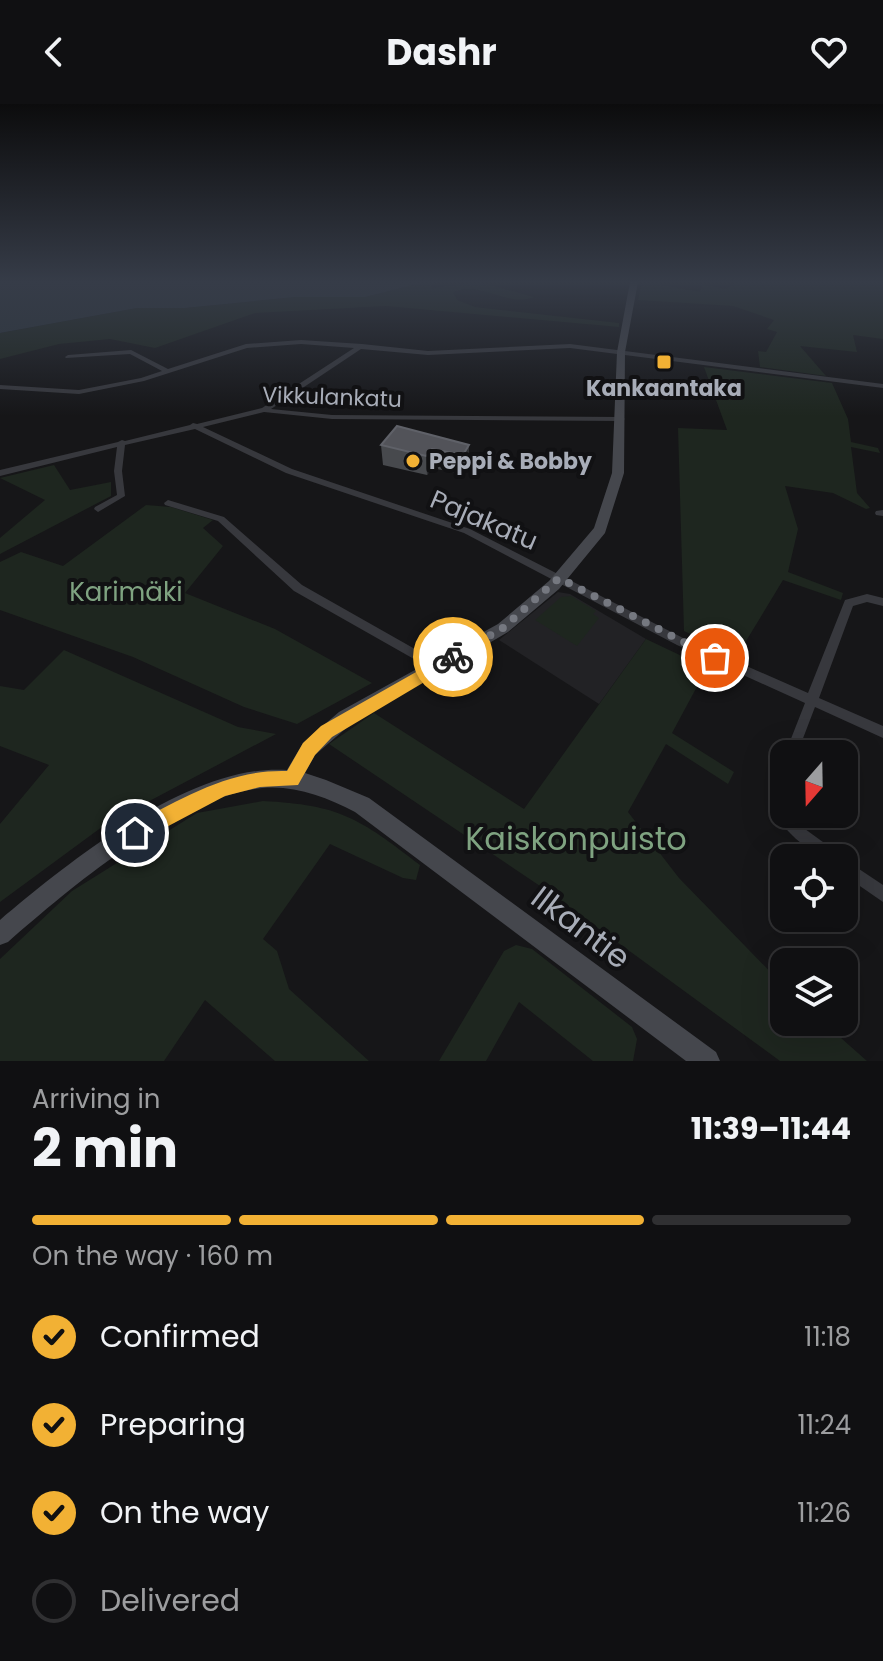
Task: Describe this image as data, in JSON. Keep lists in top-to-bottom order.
{
  "streets": {
    "street": ["Vikkulankatu", "Pajakatu", "Ilkantie"]
  },
  "crossings": [
    ["Vikkulankatu", "Pajakatu"]
  ],
  "parks": ["Karimäki", "Kaiskonpuisto"],
  "places": {
    "transit": ["Kankaantaka"],
    "other": ["Peppi & Bobby"]
  },
  "north": "bottom",
  "page": {
    "header": "Dashr",
    "heading": ["2 min", "Arriving in", "11:39–11:44"],
    "bar": "On the way · 160 m",
    "list": [
      ["Confirmed", "11:18"],
      ["Preparing", "11:24"],
      ["On the way", "11:26"],
      "Delivered"
    ]
  }
}
